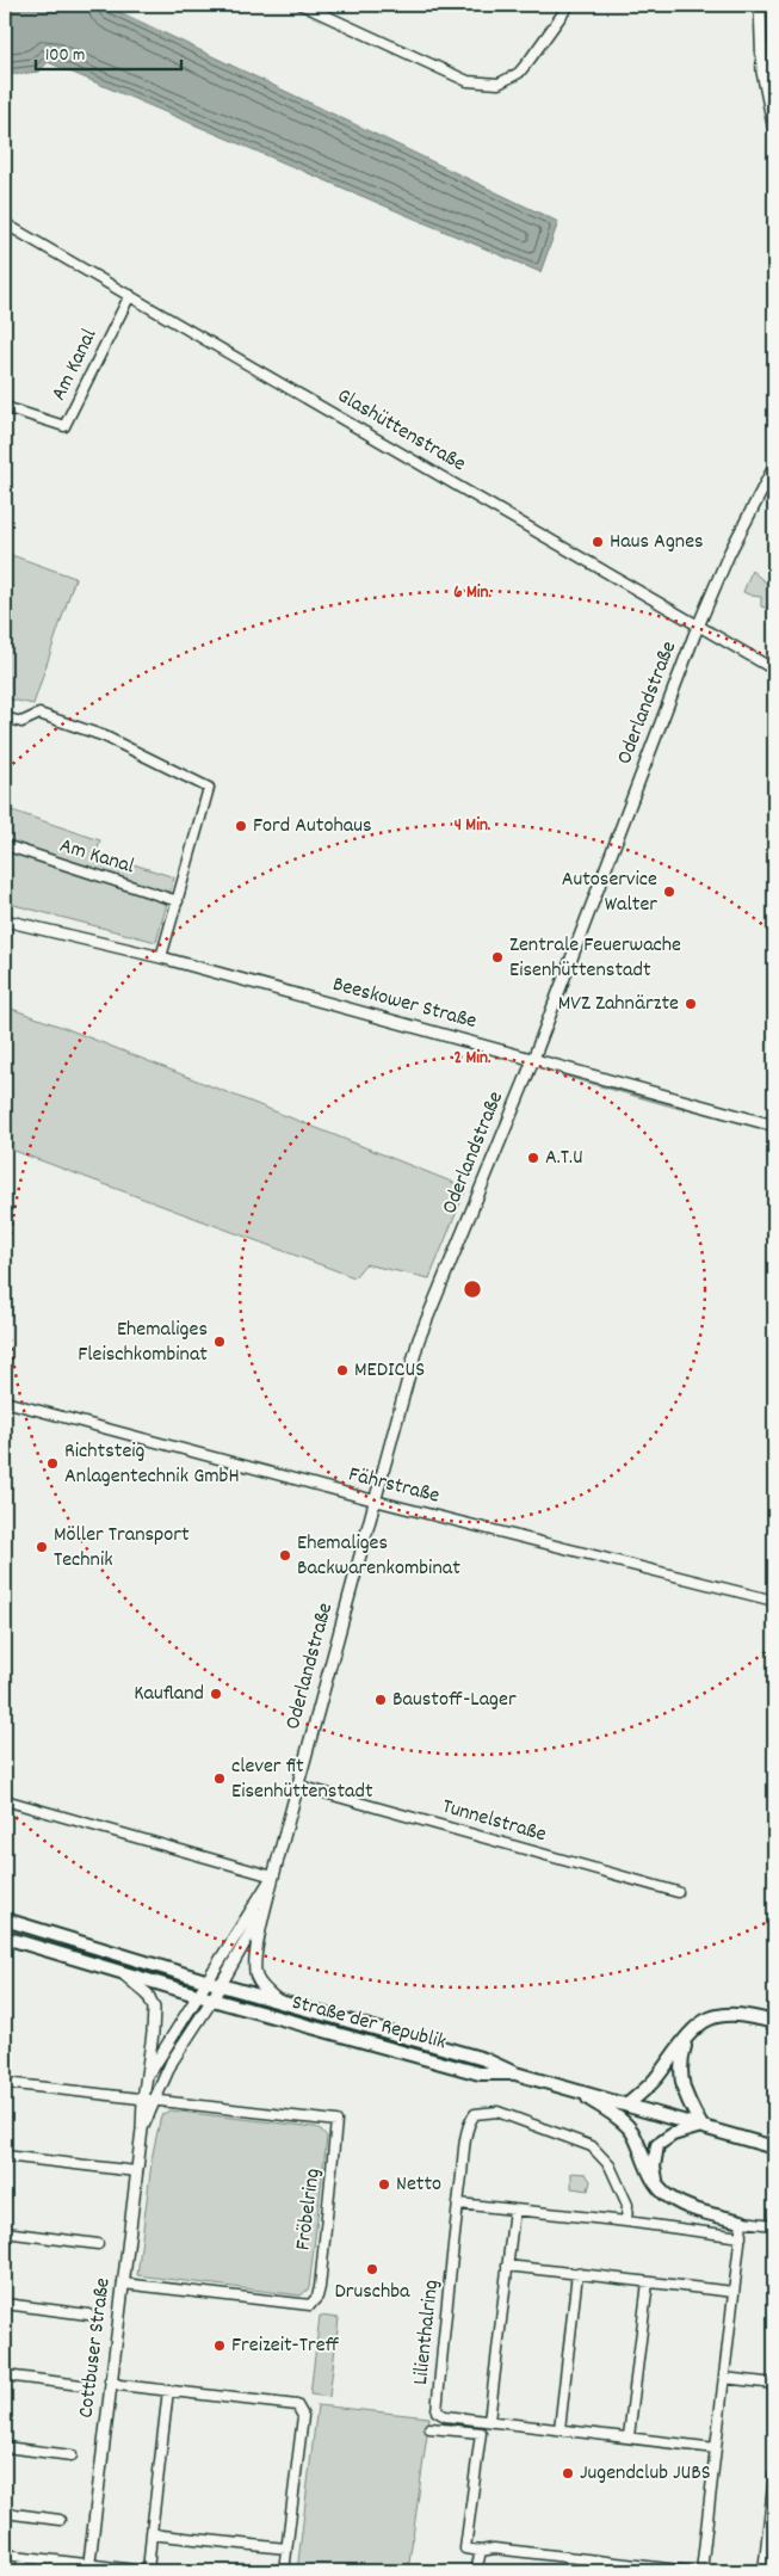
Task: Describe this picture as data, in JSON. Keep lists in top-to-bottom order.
{
  "streets": {
    "main road": ["Straße der Republik"],
    "street": [
      "Am Kanal",
      "Glashüttenstraße",
      "Oderlandstraße",
      "Beeskower Straße",
      "Fährstraße",
      "Tunnelstraße",
      "Fröbelring",
      "Lilienthalring",
      "Cottbuser Straße"
    ]
  },
  "crossings": [
    ["Am Kanal", "Glashüttenstraße"],
    ["Glashüttenstraße", "Oderlandstraße"],
    ["Oderlandstraße", "Beeskower Straße"],
    ["Oderlandstraße", "Fährstraße"],
    ["Oderlandstraße", "Tunnelstraße"],
    ["Oderlandstraße", "Straße der Republik"],
    ["Straße der Republik", "Cottbuser Straße"],
    ["Fröbelring", "Cottbuser Straße"]
  ],
  "places": [
    "Haus Agnes",
    "Ford Autohaus",
    "Autoservice Walter",
    "Zentrale Feuerwache Eisenhüttenstadt",
    "MVZ Zahnärzte",
    "A.T.U",
    "Ehemaliges Fleischkombinat",
    "MEDICUS",
    "Richtsteig Anlagentechnik GmbH",
    "Möller Transport Technik",
    "Ehemaliges Backwarenkombinat",
    "Kaufland",
    "Baustoff-Lager",
    "clever fit Eisenhüttenstadt",
    "Netto",
    "Druschba",
    "Freizeit-Treff",
    "Jugendclub JUBS"
  ],
  "scale_bar": "100 m",
  "rings": ["6 Min.", "4 Min.", "2 Min."]
}
